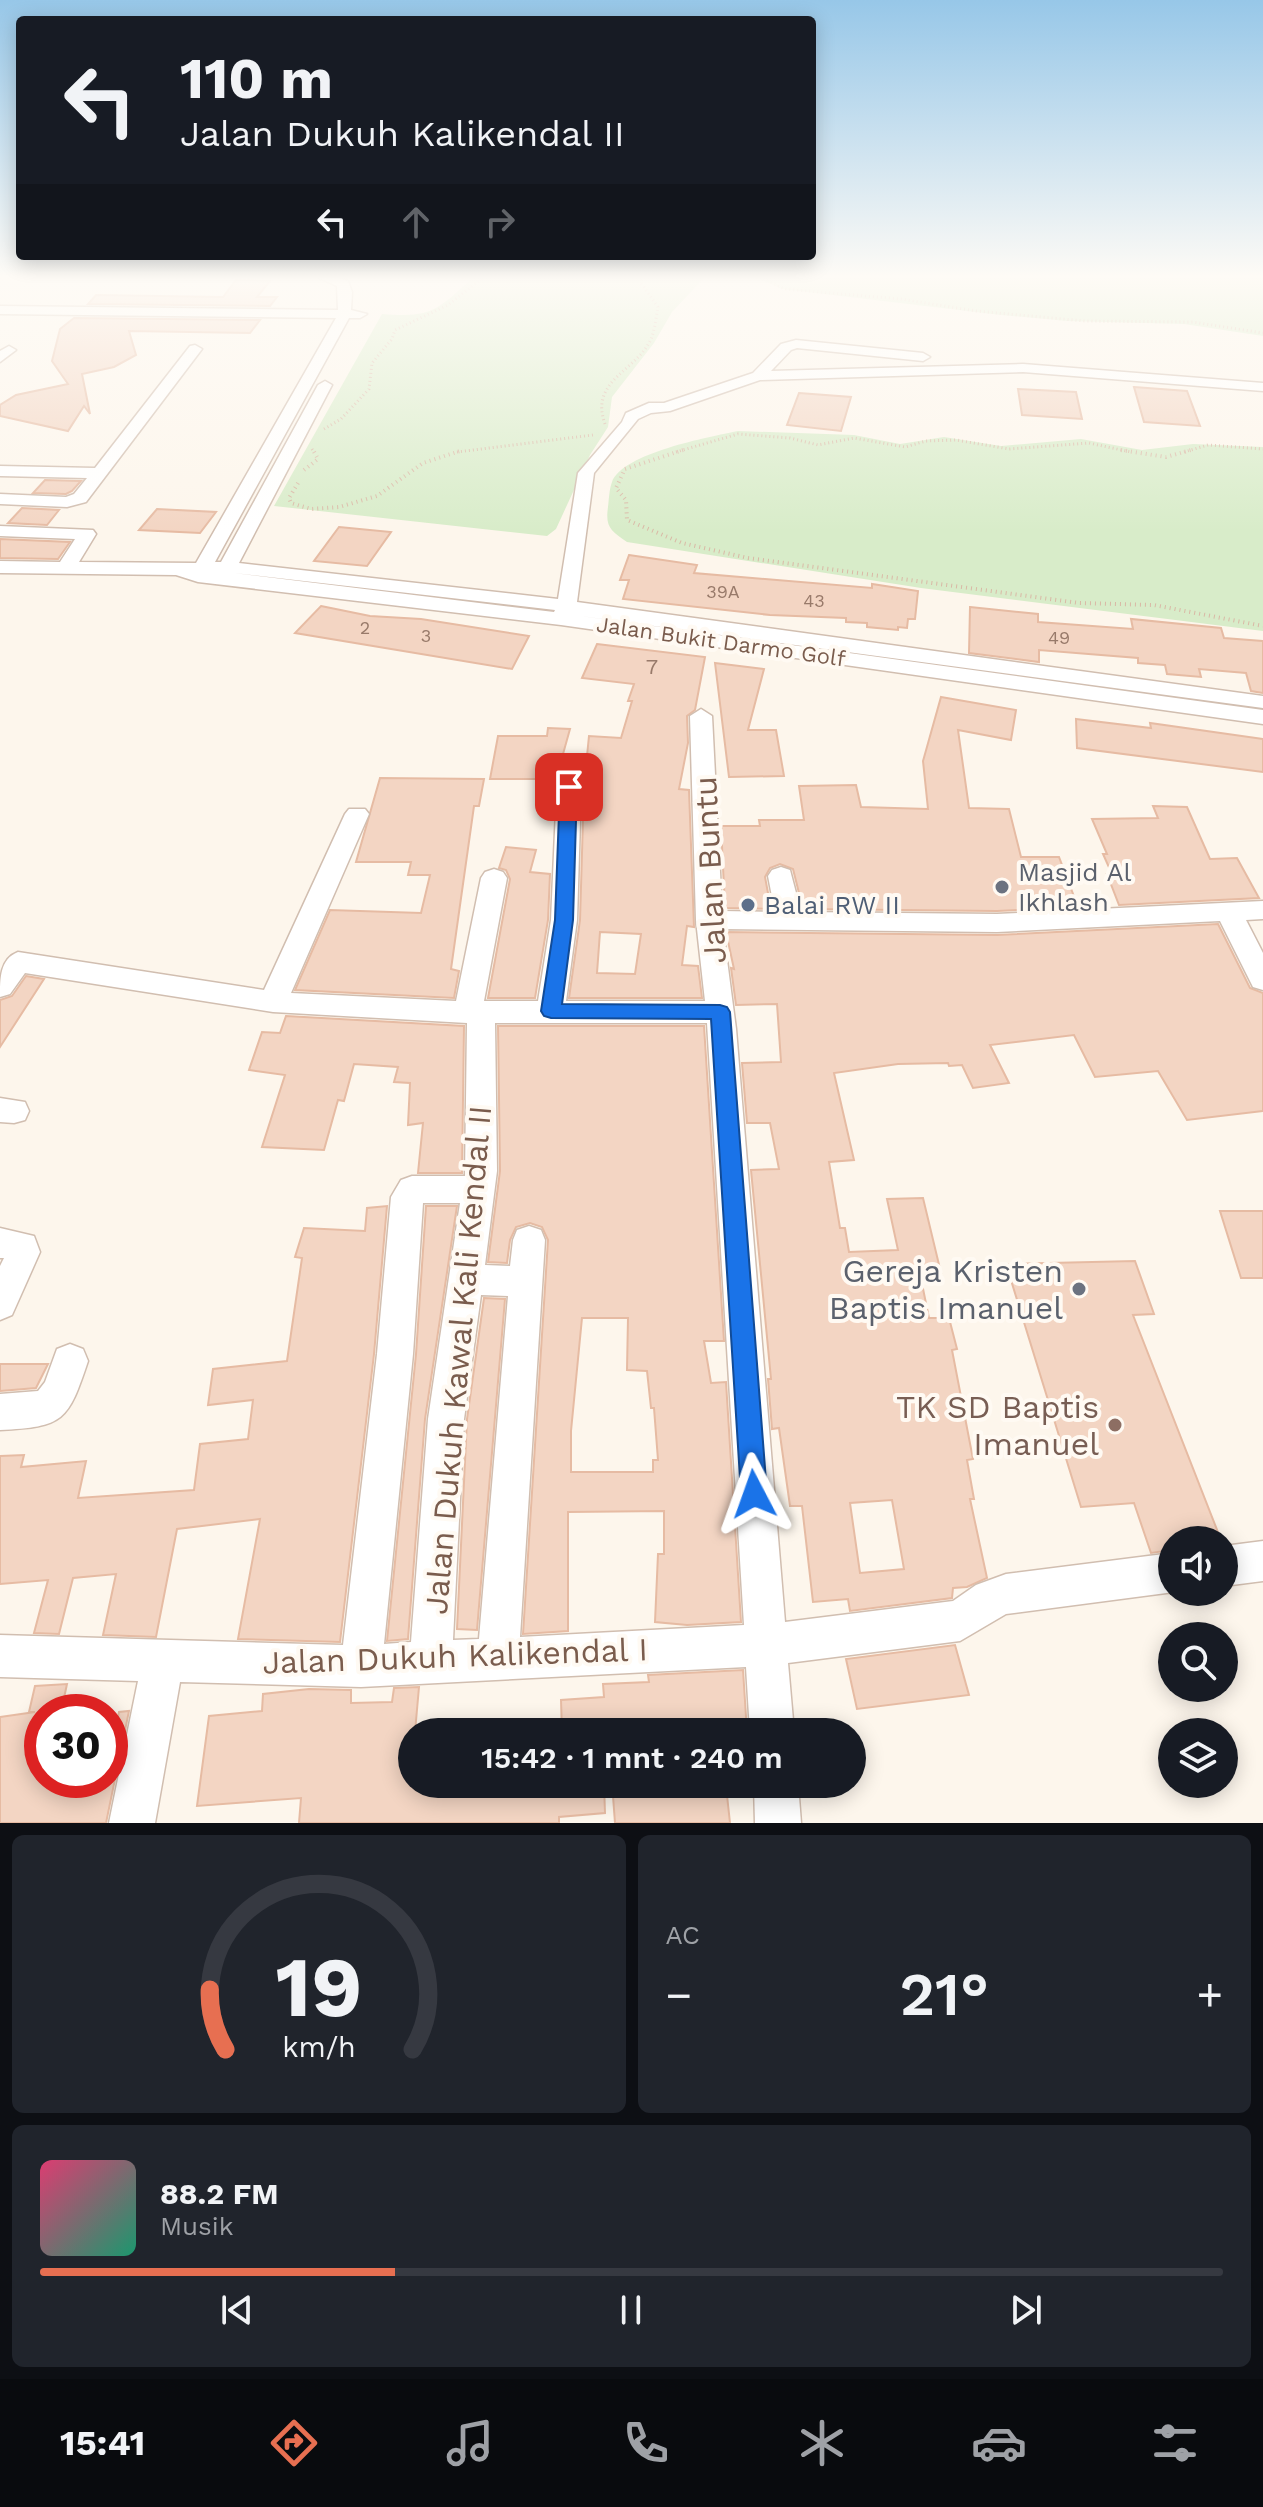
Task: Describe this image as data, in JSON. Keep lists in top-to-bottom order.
{
  "streets": {
    "street": [
      "Jalan Bukit Darmo Golf",
      "Jalan Buntu",
      "Jalan Dukuh Kawal Kali Kendal II",
      "Jalan Dukuh Kalikendal I"
    ]
  },
  "crossings": [
    ["Jalan Buntu", "Jalan Dukuh Kalikendal I"],
    ["Jalan Dukuh Kawal Kali Kendal II", "Jalan Dukuh Kalikendal I"]
  ],
  "places": [
    "Masjid Al Ikhlash",
    "Balai RW II",
    "Gereja Kristen Baptis Imanuel",
    "TK SD Baptis Imanuel"
  ],
  "house_numbers": [
    "39A",
    "43",
    "2",
    "3",
    "49",
    "7"
  ],
  "page": {
    "turn": ["110 m", "Jalan Dukuh Kalikendal II"],
    "limit": "30",
    "trip": "15:42 · 1 mnt · 240 m",
    "tile": "AC",
    "heat": ["−", "21°", "+"],
    "song": ["88.2 FM", "Musik"],
    "tabs": "15:41",
    "gauge": ["19", "km/h"]
  }
}
